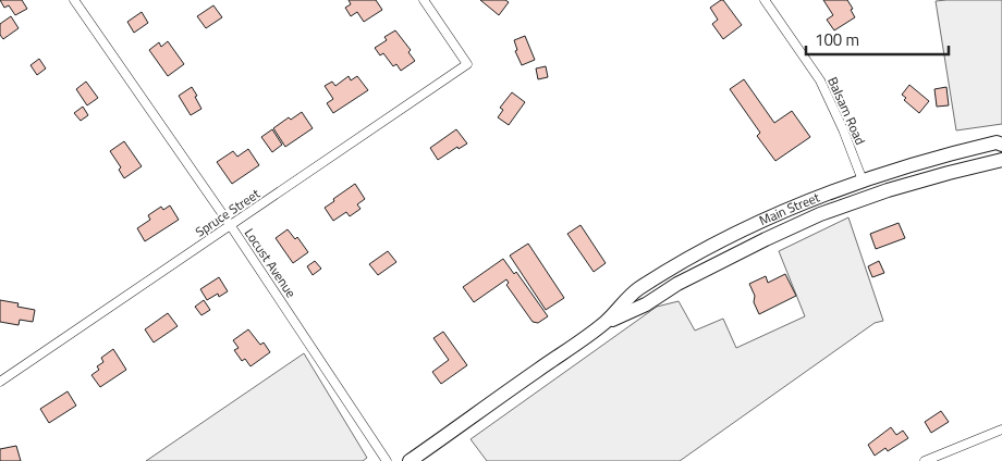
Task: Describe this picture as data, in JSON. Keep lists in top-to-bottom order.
{
  "streets": {
    "main road": ["Main Street"],
    "street": ["Balsam Road", "Spruce Street", "Locust Avenue"]
  },
  "crossings": [
    ["Balsam Road", "Main Street"],
    ["Spruce Street", "Locust Avenue"]
  ],
  "scale_bar": "100 m"
}
